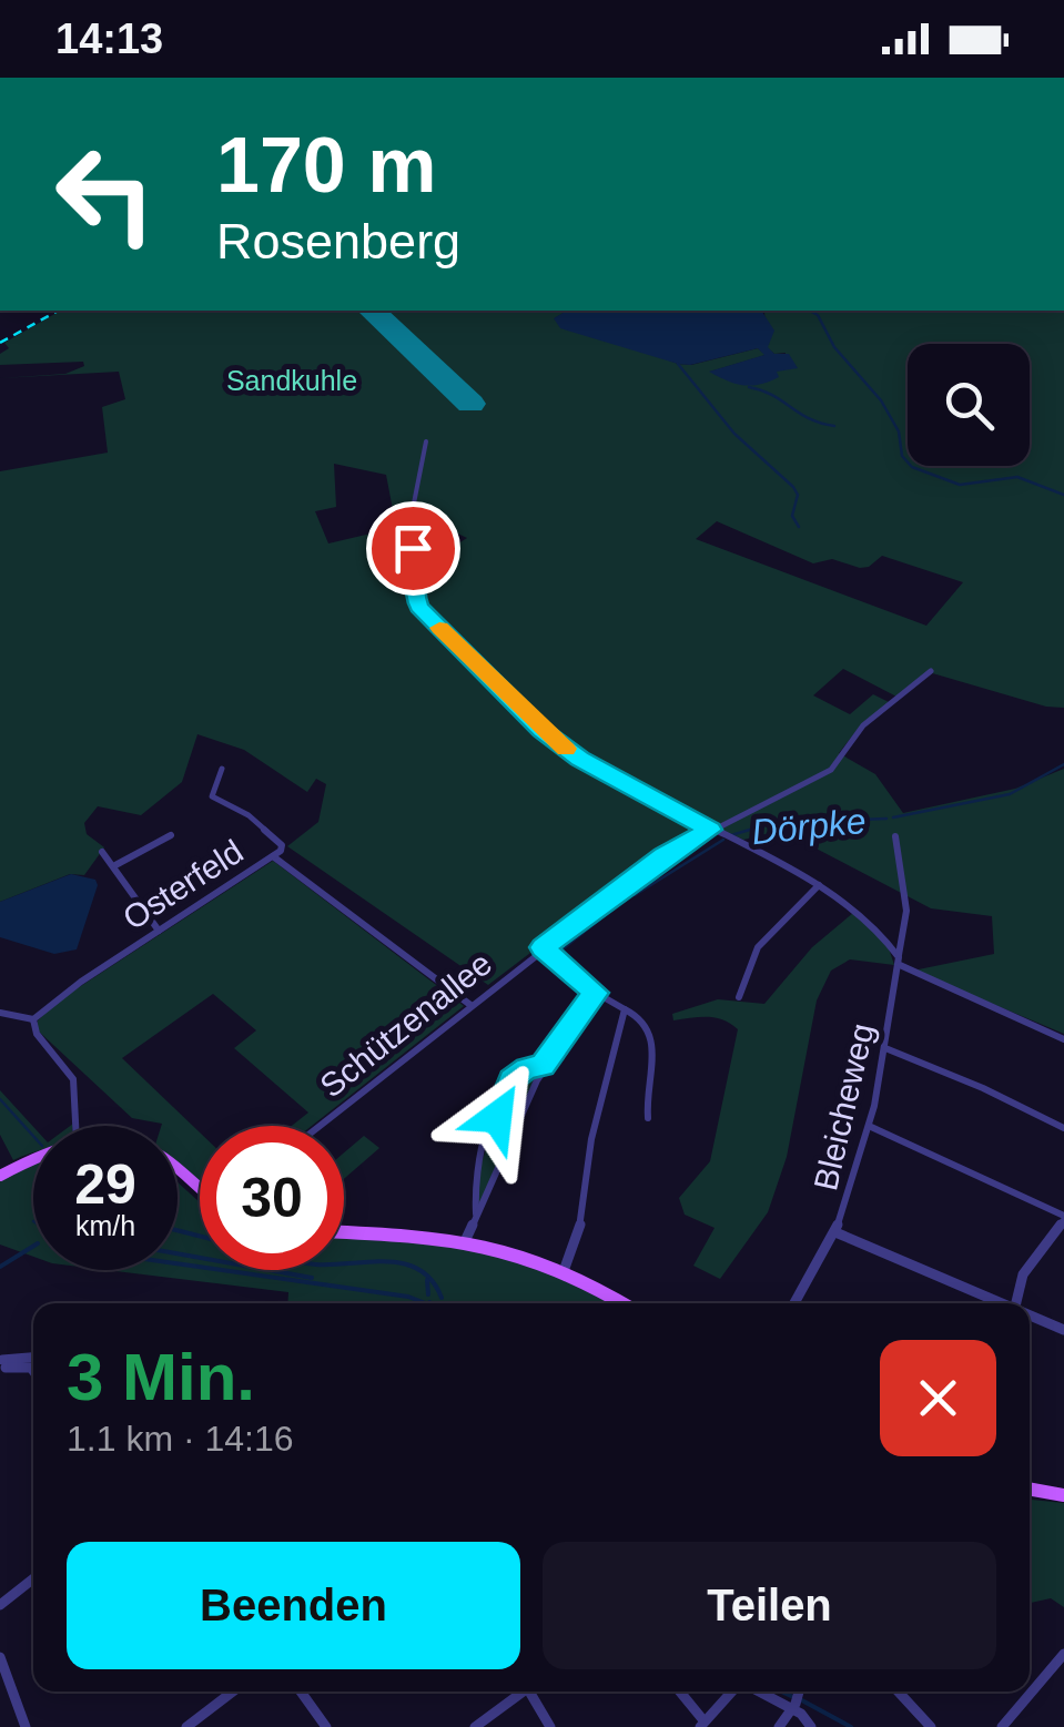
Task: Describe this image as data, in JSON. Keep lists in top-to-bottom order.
{
  "streets": {
    "street": ["Osterfeld", "Schützenallee", "Bleicheweg"]
  },
  "crossings": [
    ["Osterfeld", "Schützenallee"]
  ],
  "water": ["Dörpke"],
  "parks": ["Sandkuhle"],
  "page": {
    "status": "14:13",
    "turn": ["170 m", "Rosenberg"],
    "speed": "29 km/h",
    "limit": "30",
    "heading": ["3 Min.", "1.1 km · 14:16"],
    "buttons": ["Beenden", "Teilen"]
  }
}
